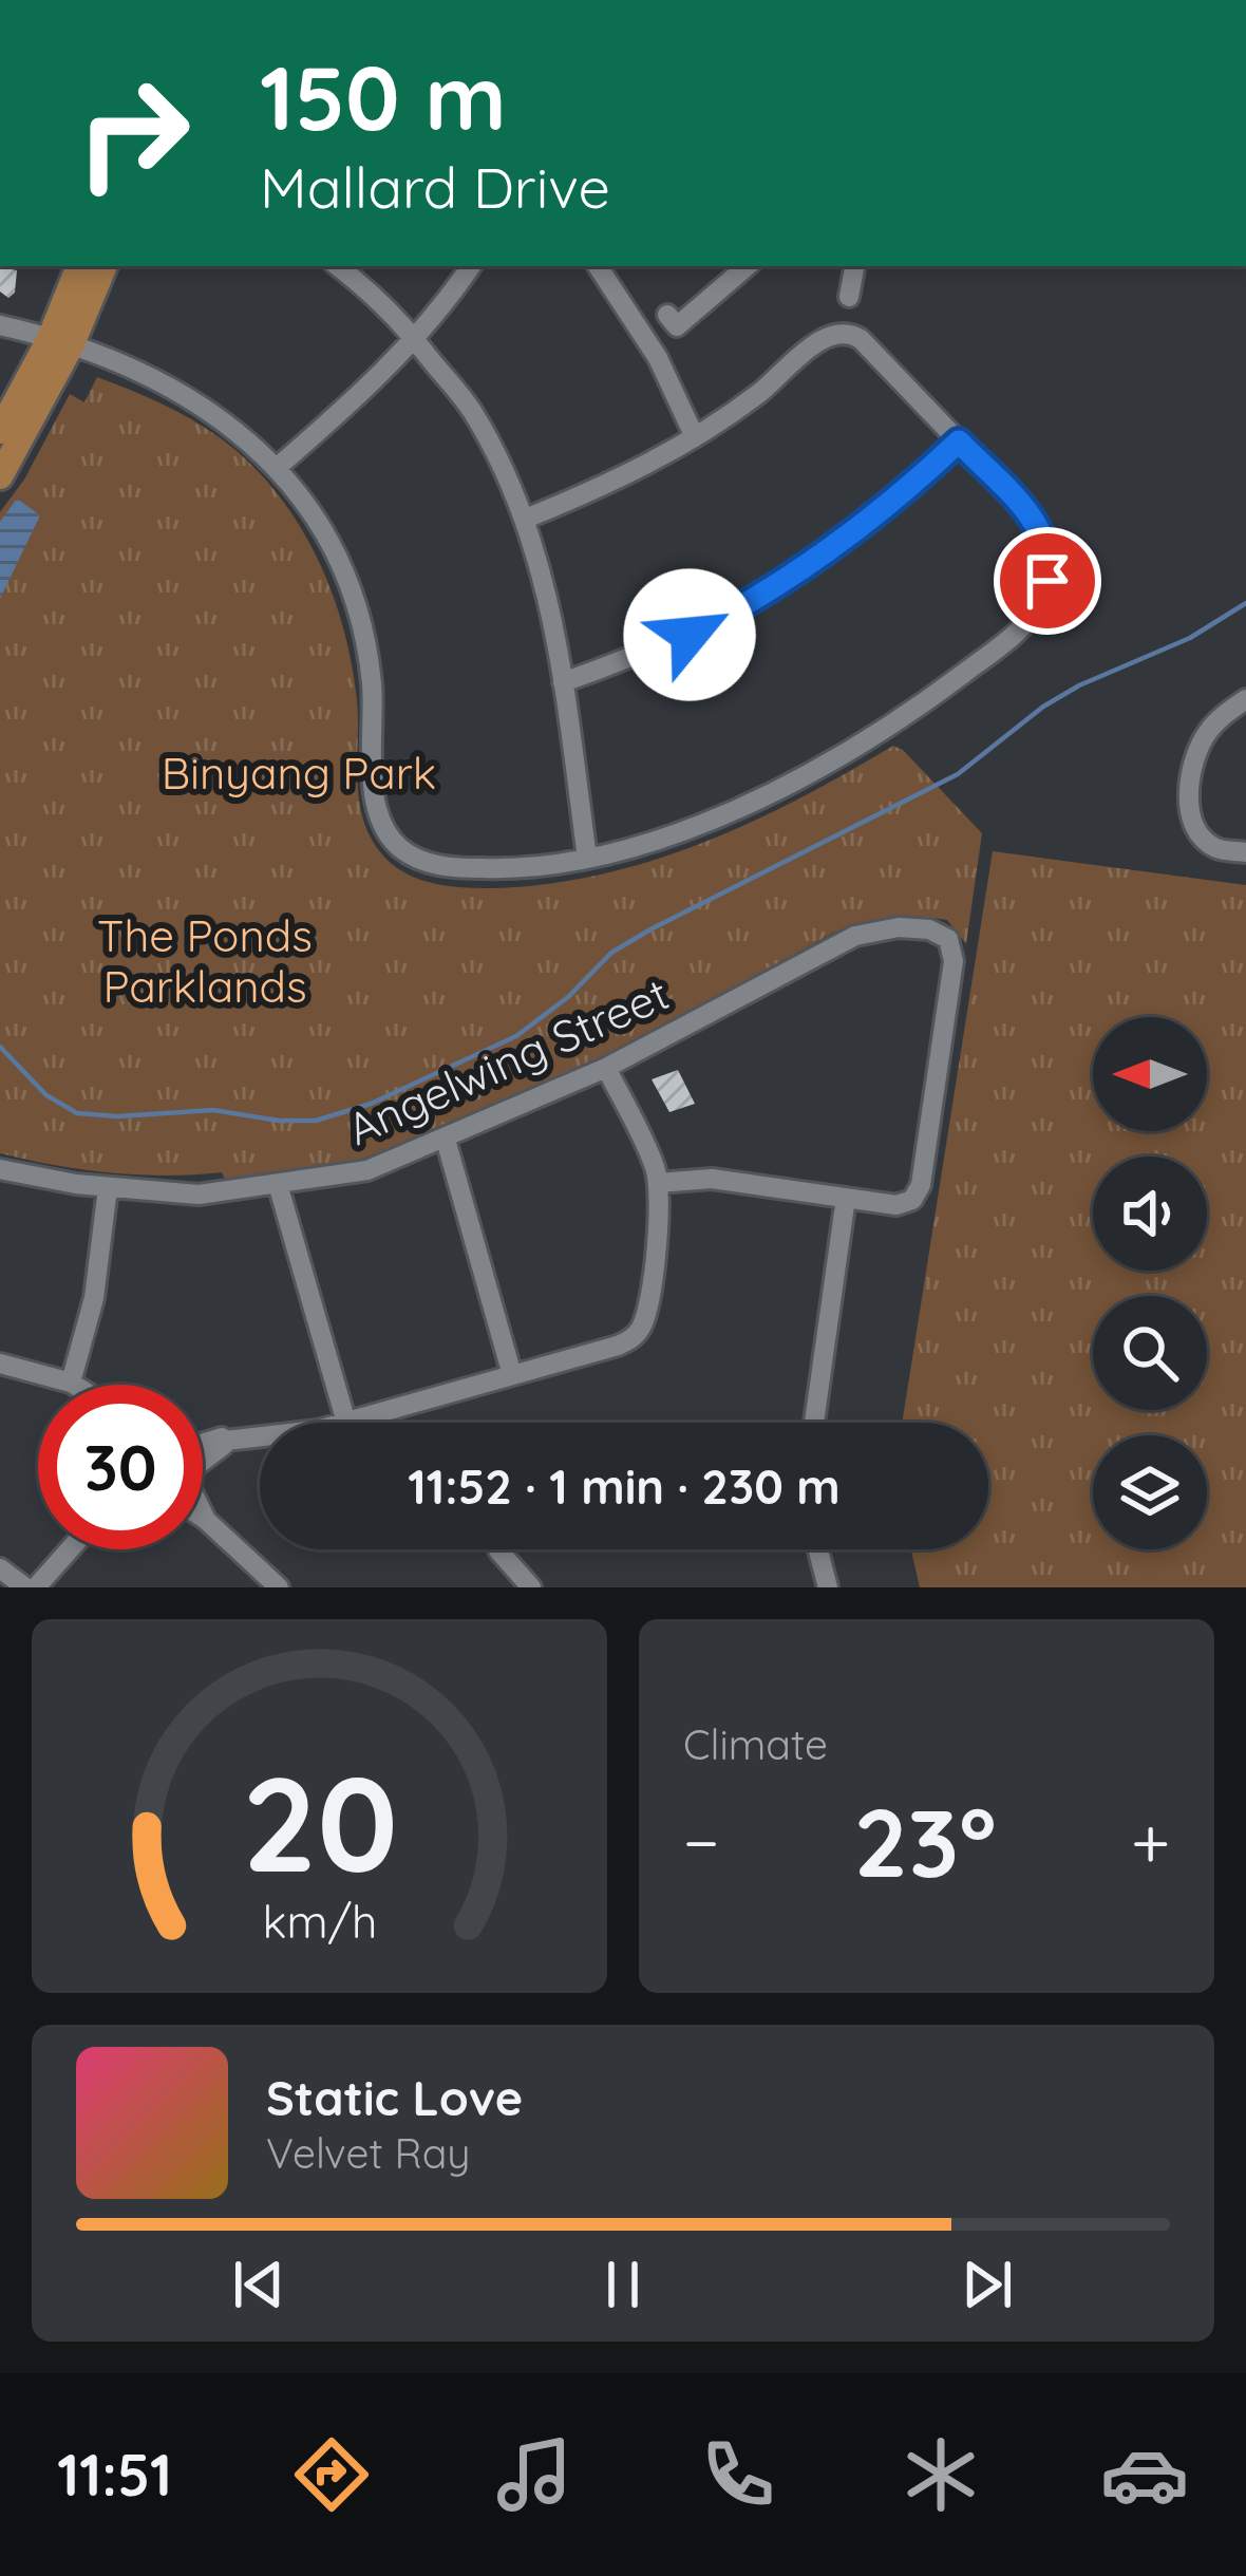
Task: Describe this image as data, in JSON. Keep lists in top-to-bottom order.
{
  "streets": {
    "street": ["Angelwing Street"]
  },
  "parks": ["Binyang Park", "The Ponds Parklands"],
  "north": "left",
  "page": {
    "turn": ["150 m", "Mallard Drive"],
    "limit": "30",
    "trip": "11:52 · 1 min · 230 m",
    "tile": "Climate",
    "heat": ["−", "23°", "+"],
    "song": ["Static Love", "Velvet Ray"],
    "tabs": "11:51",
    "gauge": ["20", "km/h"]
  }
}
